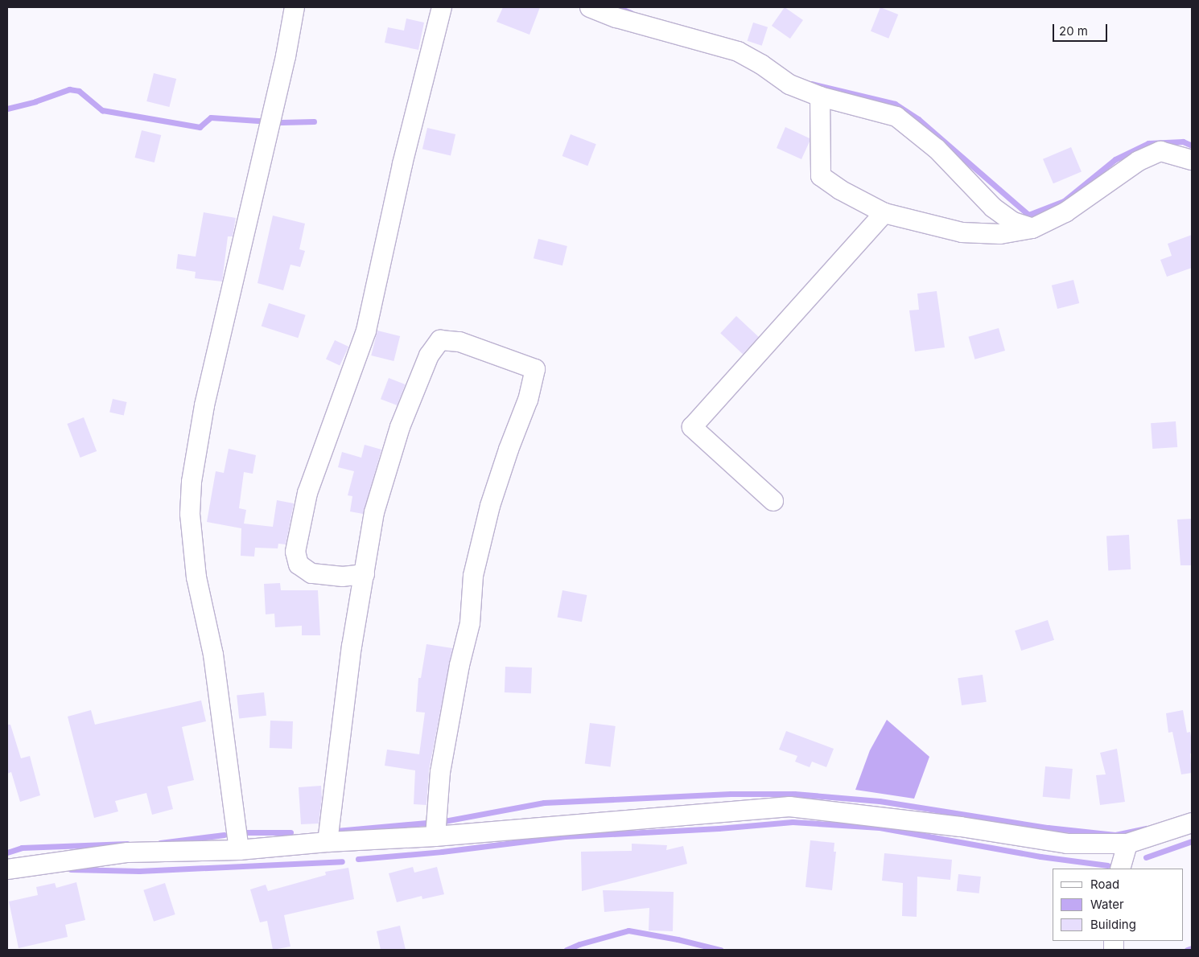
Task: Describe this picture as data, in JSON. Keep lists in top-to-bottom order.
{
  "legend": ["Road", "Water", "Building"],
  "scale_bar": "20 m"
}
